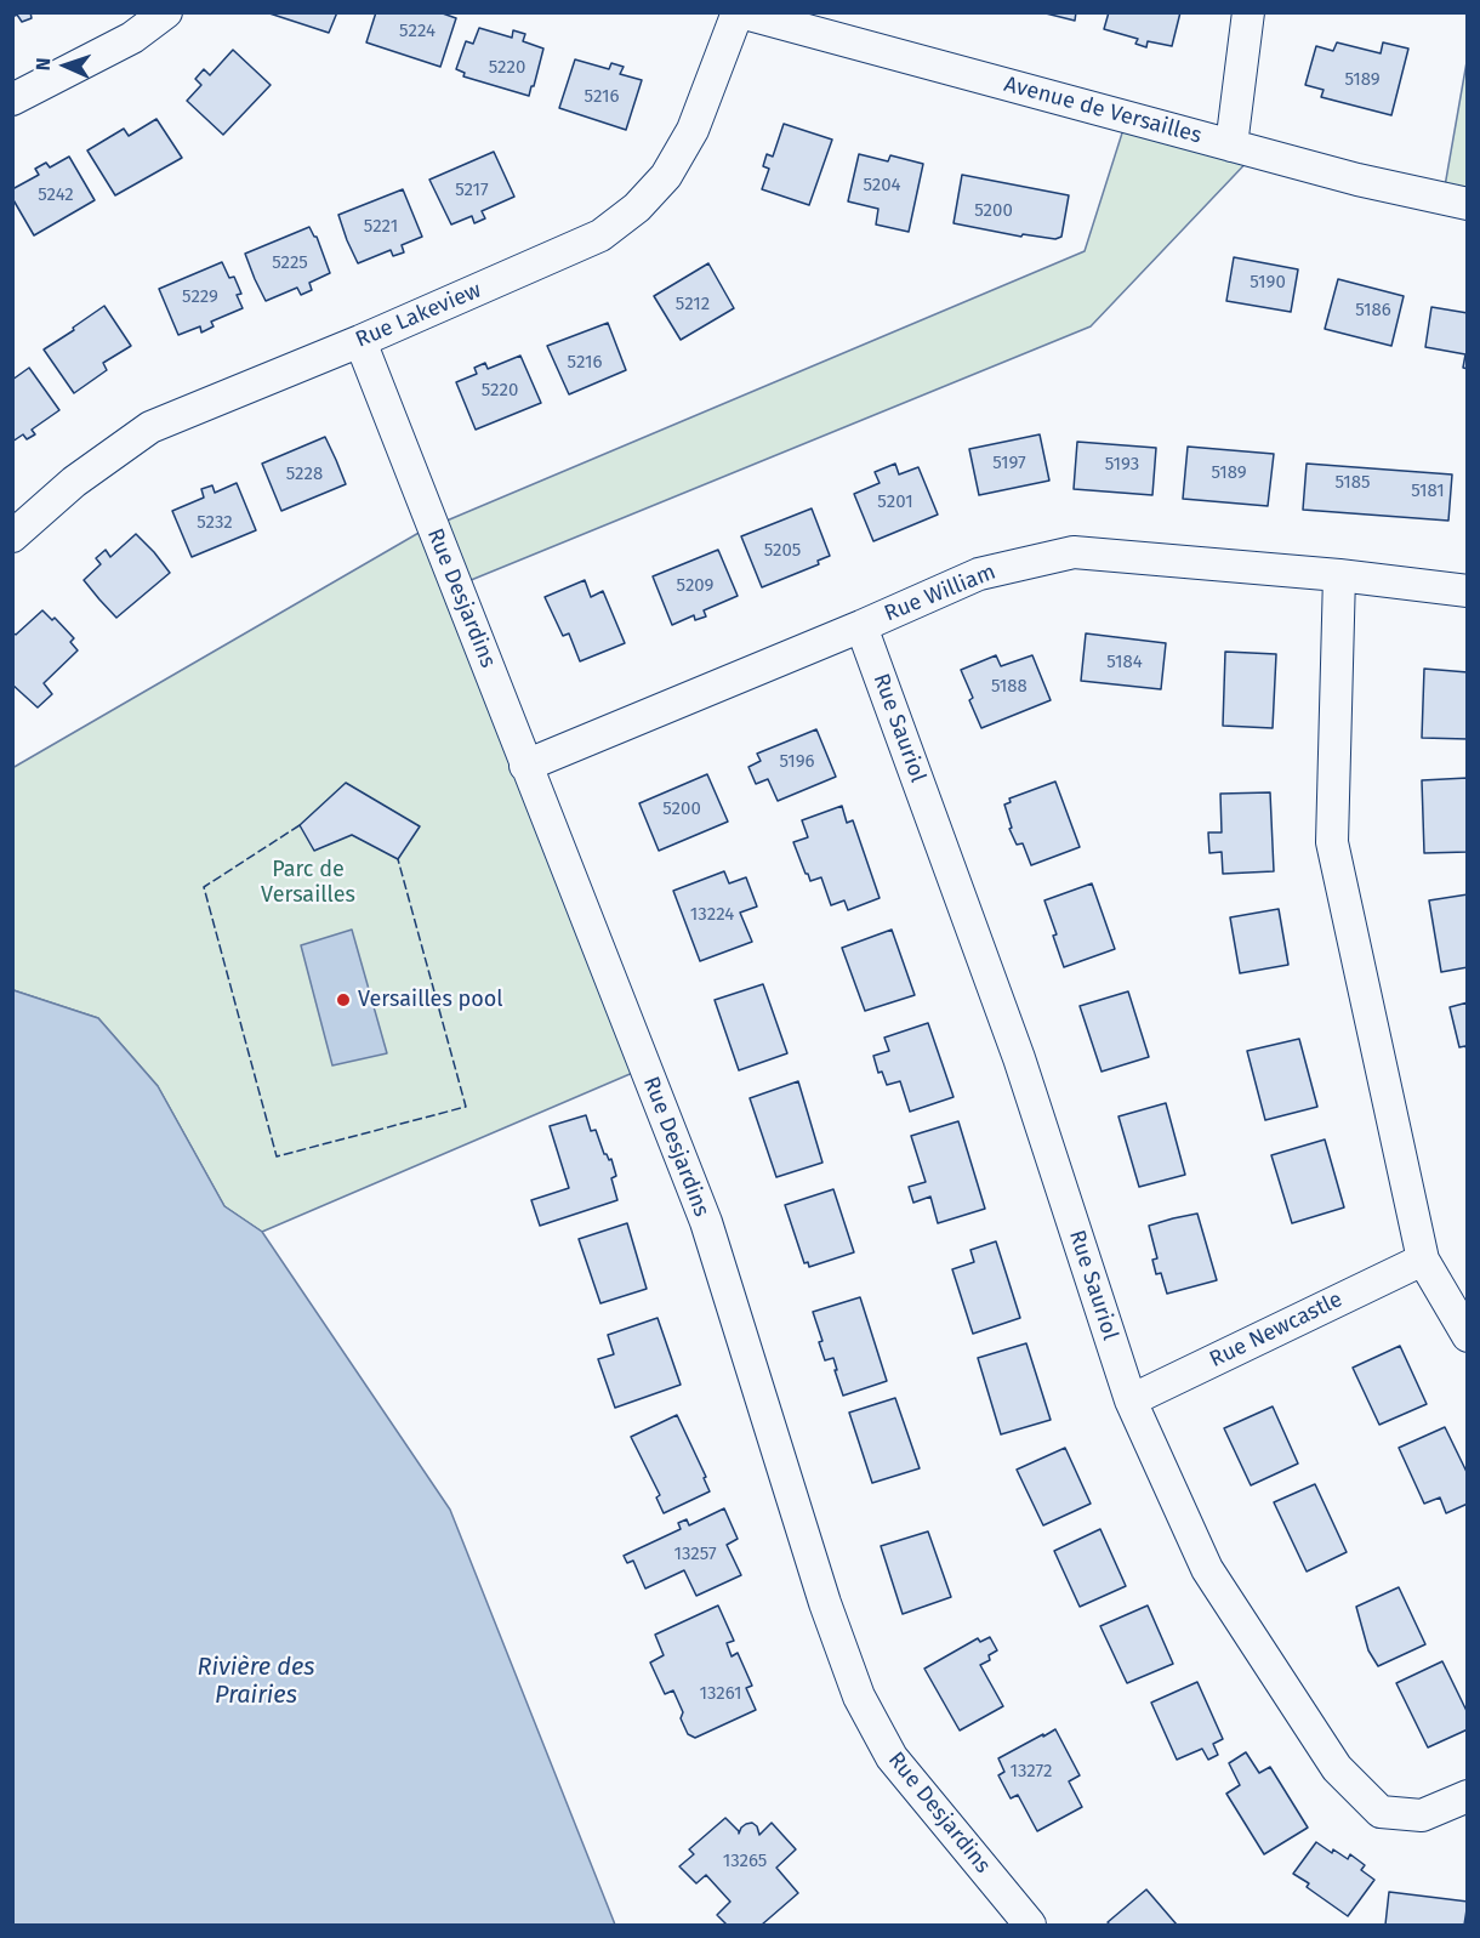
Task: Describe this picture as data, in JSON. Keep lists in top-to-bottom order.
{
  "streets": {
    "street": [
      "Avenue de Versailles",
      "Rue Lakeview",
      "Rue William",
      "Rue Desjardins",
      "Rue Sauriol",
      "Rue Newcastle"
    ]
  },
  "crossings": [
    ["Avenue de Versailles", "Rue Lakeview"],
    ["Rue Lakeview", "Rue Desjardins"],
    ["Rue William", "Rue Desjardins"],
    ["Rue William", "Rue Sauriol"],
    ["Rue Sauriol", "Rue Newcastle"]
  ],
  "water": ["Rivière des Prairies"],
  "parks": ["Parc de Versailles"],
  "places": ["Versailles pool"],
  "house_numbers": [
    "5224",
    "5220",
    "5189",
    "5216",
    "5204",
    "5217",
    "5242",
    "5200",
    "5221",
    "5225",
    "5190",
    "5229",
    "5212",
    "5186",
    "5216",
    "5220",
    "5197",
    "5193",
    "5189",
    "5228",
    "5185",
    "5181",
    "5201",
    "5232",
    "5205",
    "5209",
    "5184",
    "5188",
    "5196",
    "5200",
    "13224",
    "13257",
    "13261",
    "13272",
    "13265"
  ],
  "north": "left"
}
